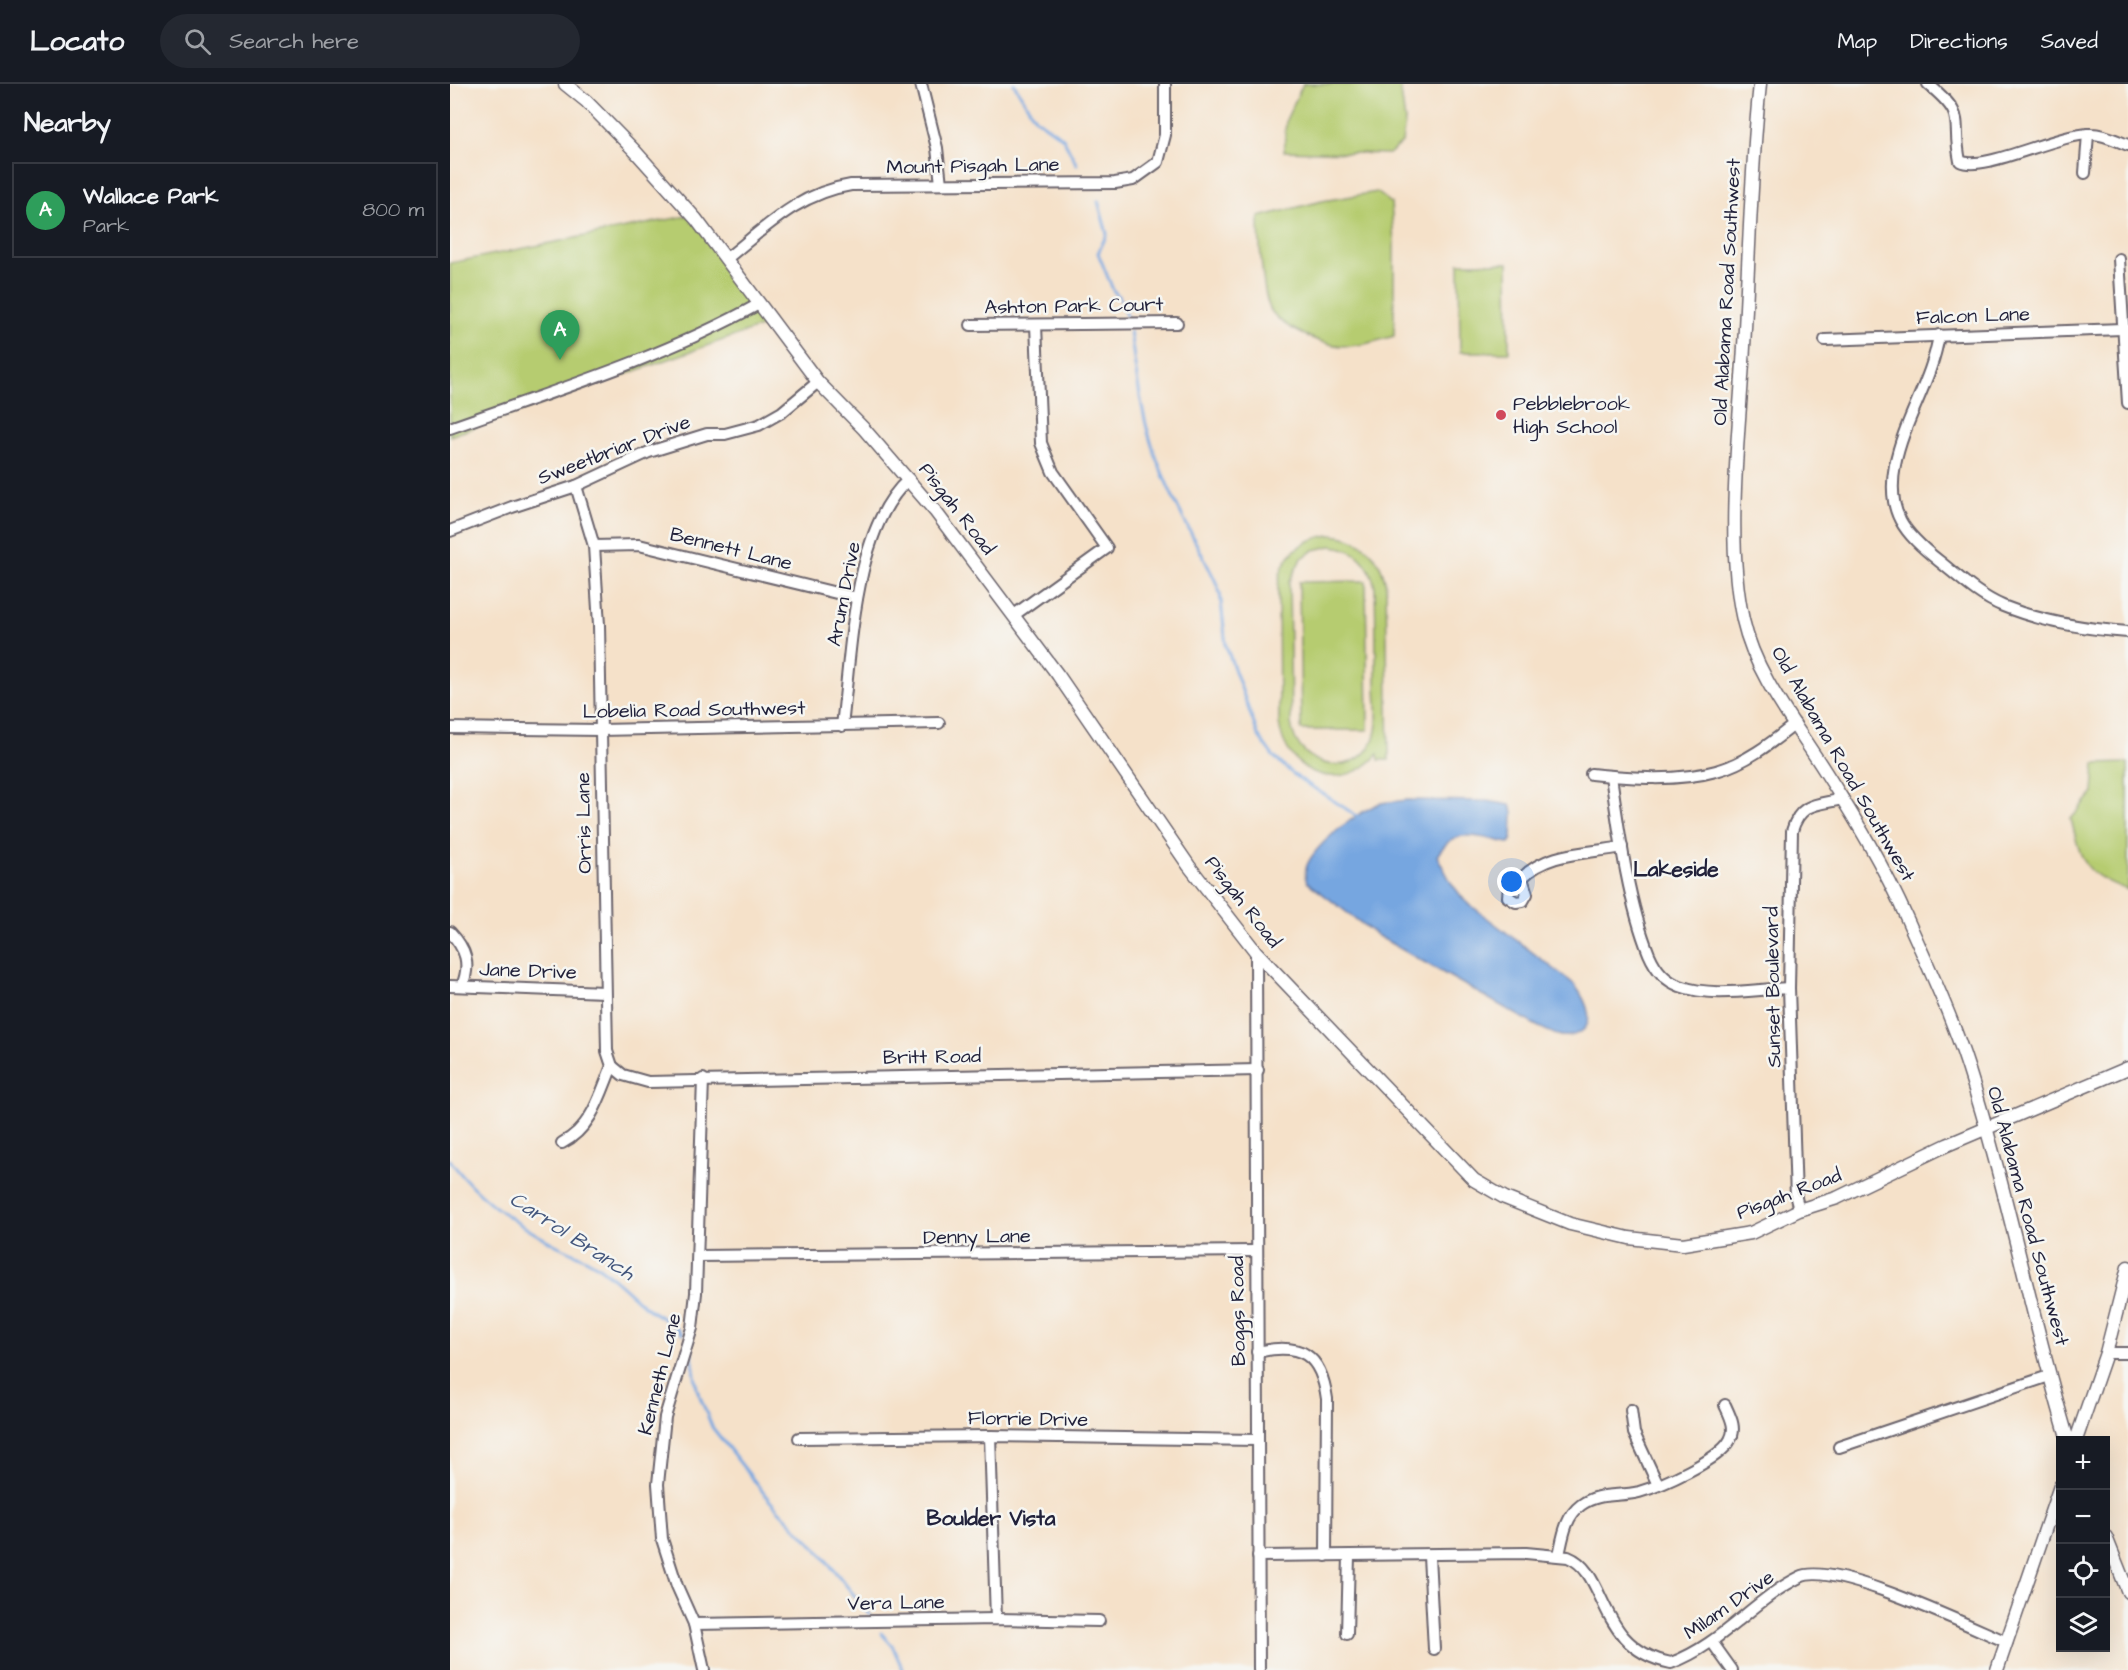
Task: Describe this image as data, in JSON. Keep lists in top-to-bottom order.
{
  "streets": {
    "street": [
      "Mount Pisgah Lane",
      "Old Alabama Road Southwest",
      "Ashton Park Court",
      "Falcon Lane",
      "Sweetbriar Drive",
      "Pisgah Road",
      "Bennett Lane",
      "Arum Drive",
      "Lobelia Road Southwest",
      "Orris Lane",
      "Jane Drive",
      "Sunset Boulevard",
      "Britt Road",
      "Denny Lane",
      "Boggs Road",
      "Kenneth Lane",
      "Florrie Drive",
      "Vera Lane",
      "Milam Drive"
    ]
  },
  "crossings": [
    ["Mount Pisgah Lane", "Pisgah Road"],
    ["Old Alabama Road Southwest", "Pisgah Road"],
    ["Old Alabama Road Southwest", "Sunset Boulevard"],
    ["Sweetbriar Drive", "Pisgah Road"],
    ["Sweetbriar Drive", "Orris Lane"],
    ["Pisgah Road", "Arum Drive"],
    ["Pisgah Road", "Sunset Boulevard"],
    ["Pisgah Road", "Boggs Road"],
    ["Bennett Lane", "Arum Drive"],
    ["Bennett Lane", "Orris Lane"],
    ["Arum Drive", "Lobelia Road Southwest"],
    ["Lobelia Road Southwest", "Orris Lane"],
    ["Orris Lane", "Jane Drive"],
    ["Orris Lane", "Britt Road"],
    ["Britt Road", "Boggs Road"],
    ["Britt Road", "Kenneth Lane"],
    ["Denny Lane", "Boggs Road"],
    ["Denny Lane", "Kenneth Lane"],
    ["Boggs Road", "Florrie Drive"],
    ["Boggs Road", "Milam Drive"],
    ["Kenneth Lane", "Vera Lane"]
  ],
  "districts": ["Lakeside", "Boulder Vista"],
  "water": ["Carrol Branch"],
  "places": ["Pebblebrook High School"],
  "page": {
    "header": "Locato",
    "search": "Search here",
    "nav": ["Map", "Directions", "Saved"],
    "heading": "Nearby",
    "list": [
      {
        "mark": "A",
        "name": "Wallace Park",
        "note": "Park",
        "value": "800 m"
      }
    ],
    "pins": "A",
    "map_buttons": ["+", "−"]
  }
}
